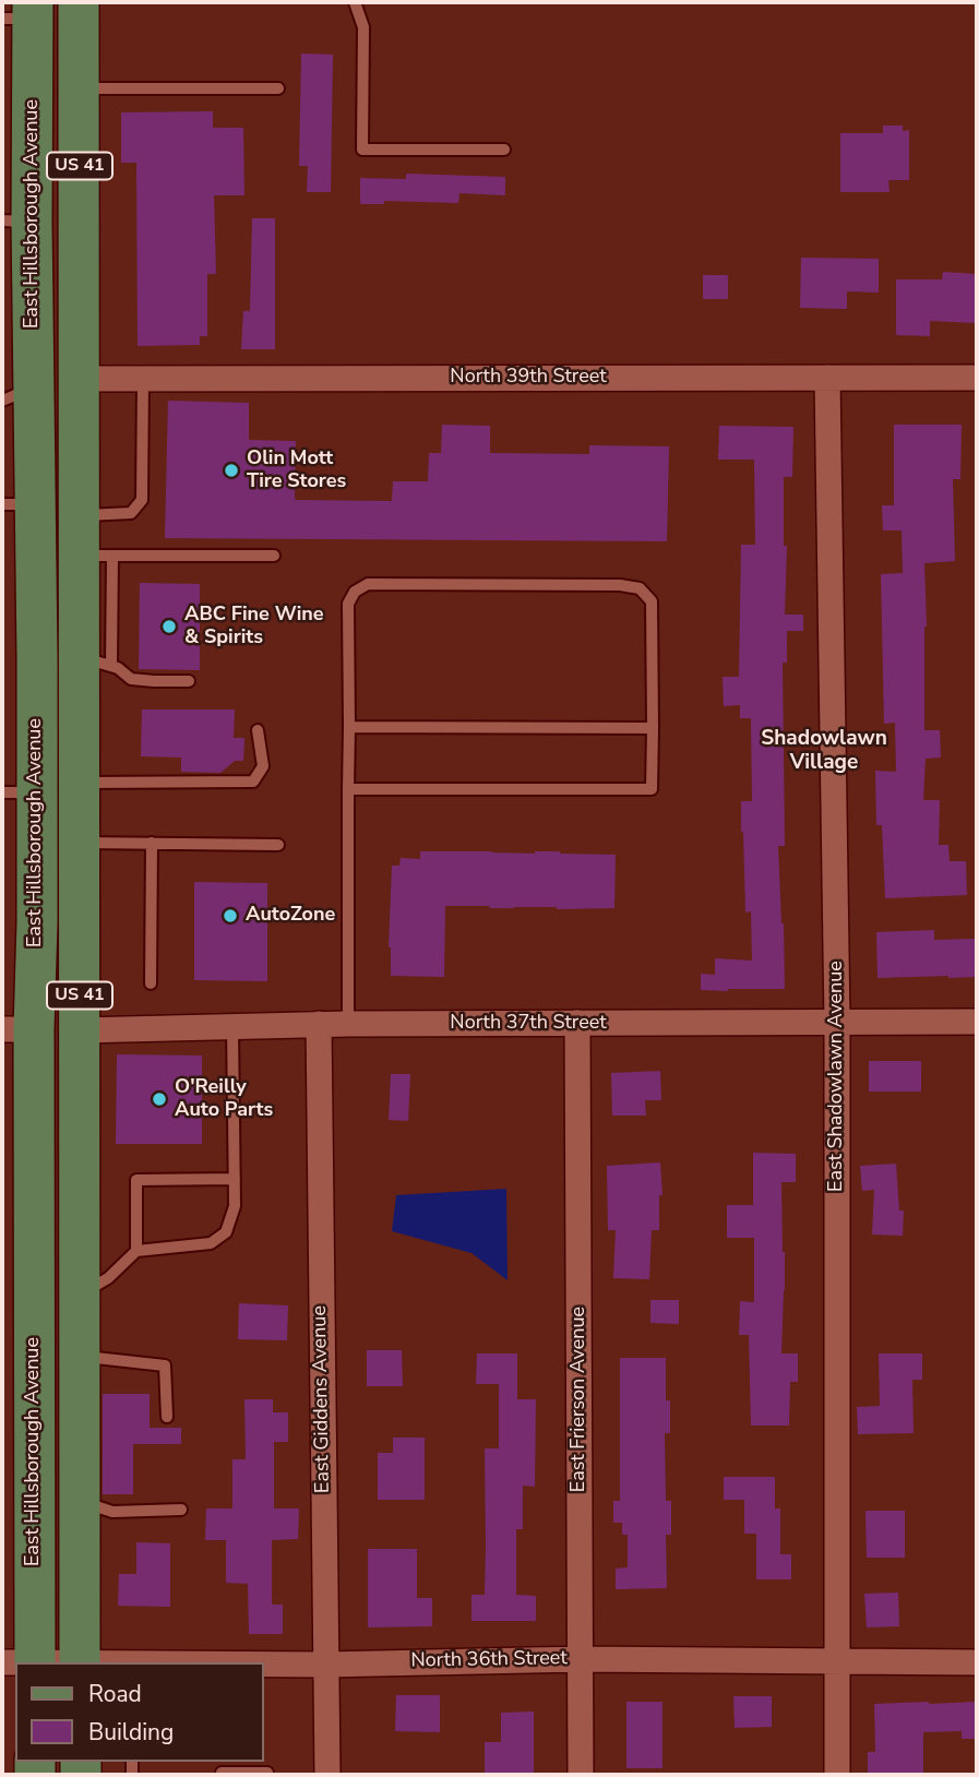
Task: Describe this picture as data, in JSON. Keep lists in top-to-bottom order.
{
  "streets": {
    "main road": ["US 41", "East Hillsborough Avenue"],
    "street": [
      "North 39th Street",
      "North 37th Street",
      "East Shadowlawn Avenue",
      "East Giddens Avenue",
      "East Frierson Avenue",
      "North 36th Street"
    ]
  },
  "crossings": [
    ["US 41", "North 39th Street"],
    ["US 41", "North 37th Street"],
    ["North 39th Street", "East Shadowlawn Avenue"],
    ["North 37th Street", "East Shadowlawn Avenue"],
    ["North 37th Street", "East Giddens Avenue"],
    ["North 37th Street", "East Frierson Avenue"],
    ["East Shadowlawn Avenue", "North 36th Street"],
    ["East Giddens Avenue", "North 36th Street"],
    ["East Frierson Avenue", "North 36th Street"]
  ],
  "districts": ["Shadowlawn Village"],
  "places": [
    "Olin Mott Tire Stores",
    "ABC Fine Wine & Spirits",
    "AutoZone",
    "O'Reilly Auto Parts"
  ],
  "legend": ["Road", "Building"]
}
